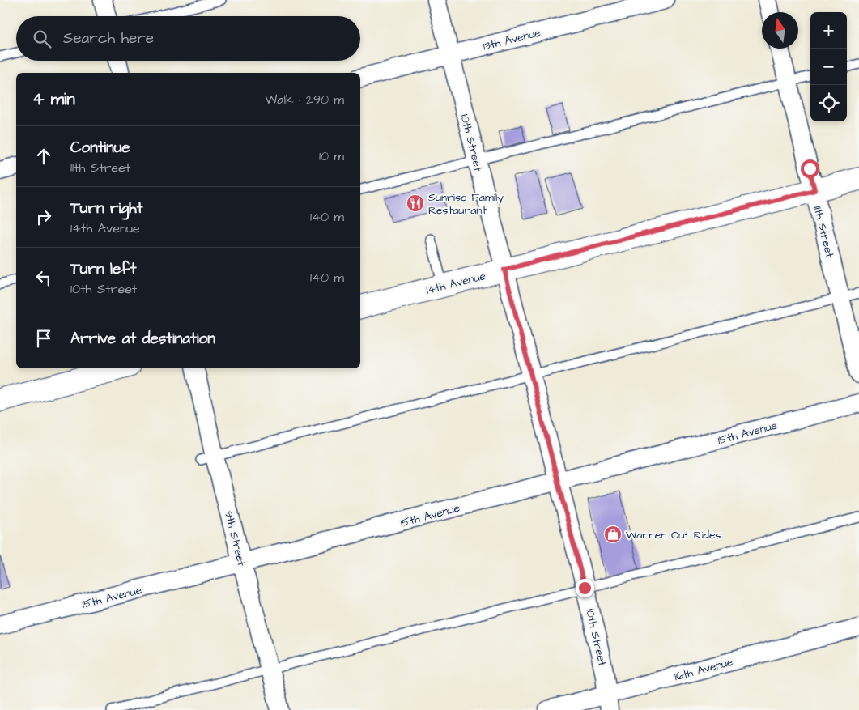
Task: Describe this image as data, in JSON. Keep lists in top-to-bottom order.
{
  "streets": {
    "main road": ["14th Avenue"],
    "street": [
      "13th Avenue",
      "10th Street",
      "11th Street",
      "15th Avenue",
      "9th Street",
      "16th Avenue"
    ]
  },
  "crossings": [
    ["13th Avenue", "10th Street"],
    ["10th Street", "14th Avenue"],
    ["10th Street", "15th Avenue"],
    ["10th Street", "16th Avenue"],
    ["11th Street", "14th Avenue"],
    ["15th Avenue", "9th Street"]
  ],
  "places": {
    "restaurant": ["Sunrise Family Restaurant"],
    "shop": ["Warren Out Rides"]
  },
  "north": "top",
  "page": {
    "map_buttons": ["+", "−"],
    "search": "Search here",
    "heading": ["4 min", "Walk · 290 m"],
    "list": [
      ["Continue", "11th Street", "10 m"],
      ["Turn right", "14th Avenue", "140 m"],
      ["Turn left", "10th Street", "140 m"],
      "Arrive at destination"
    ]
  }
}
